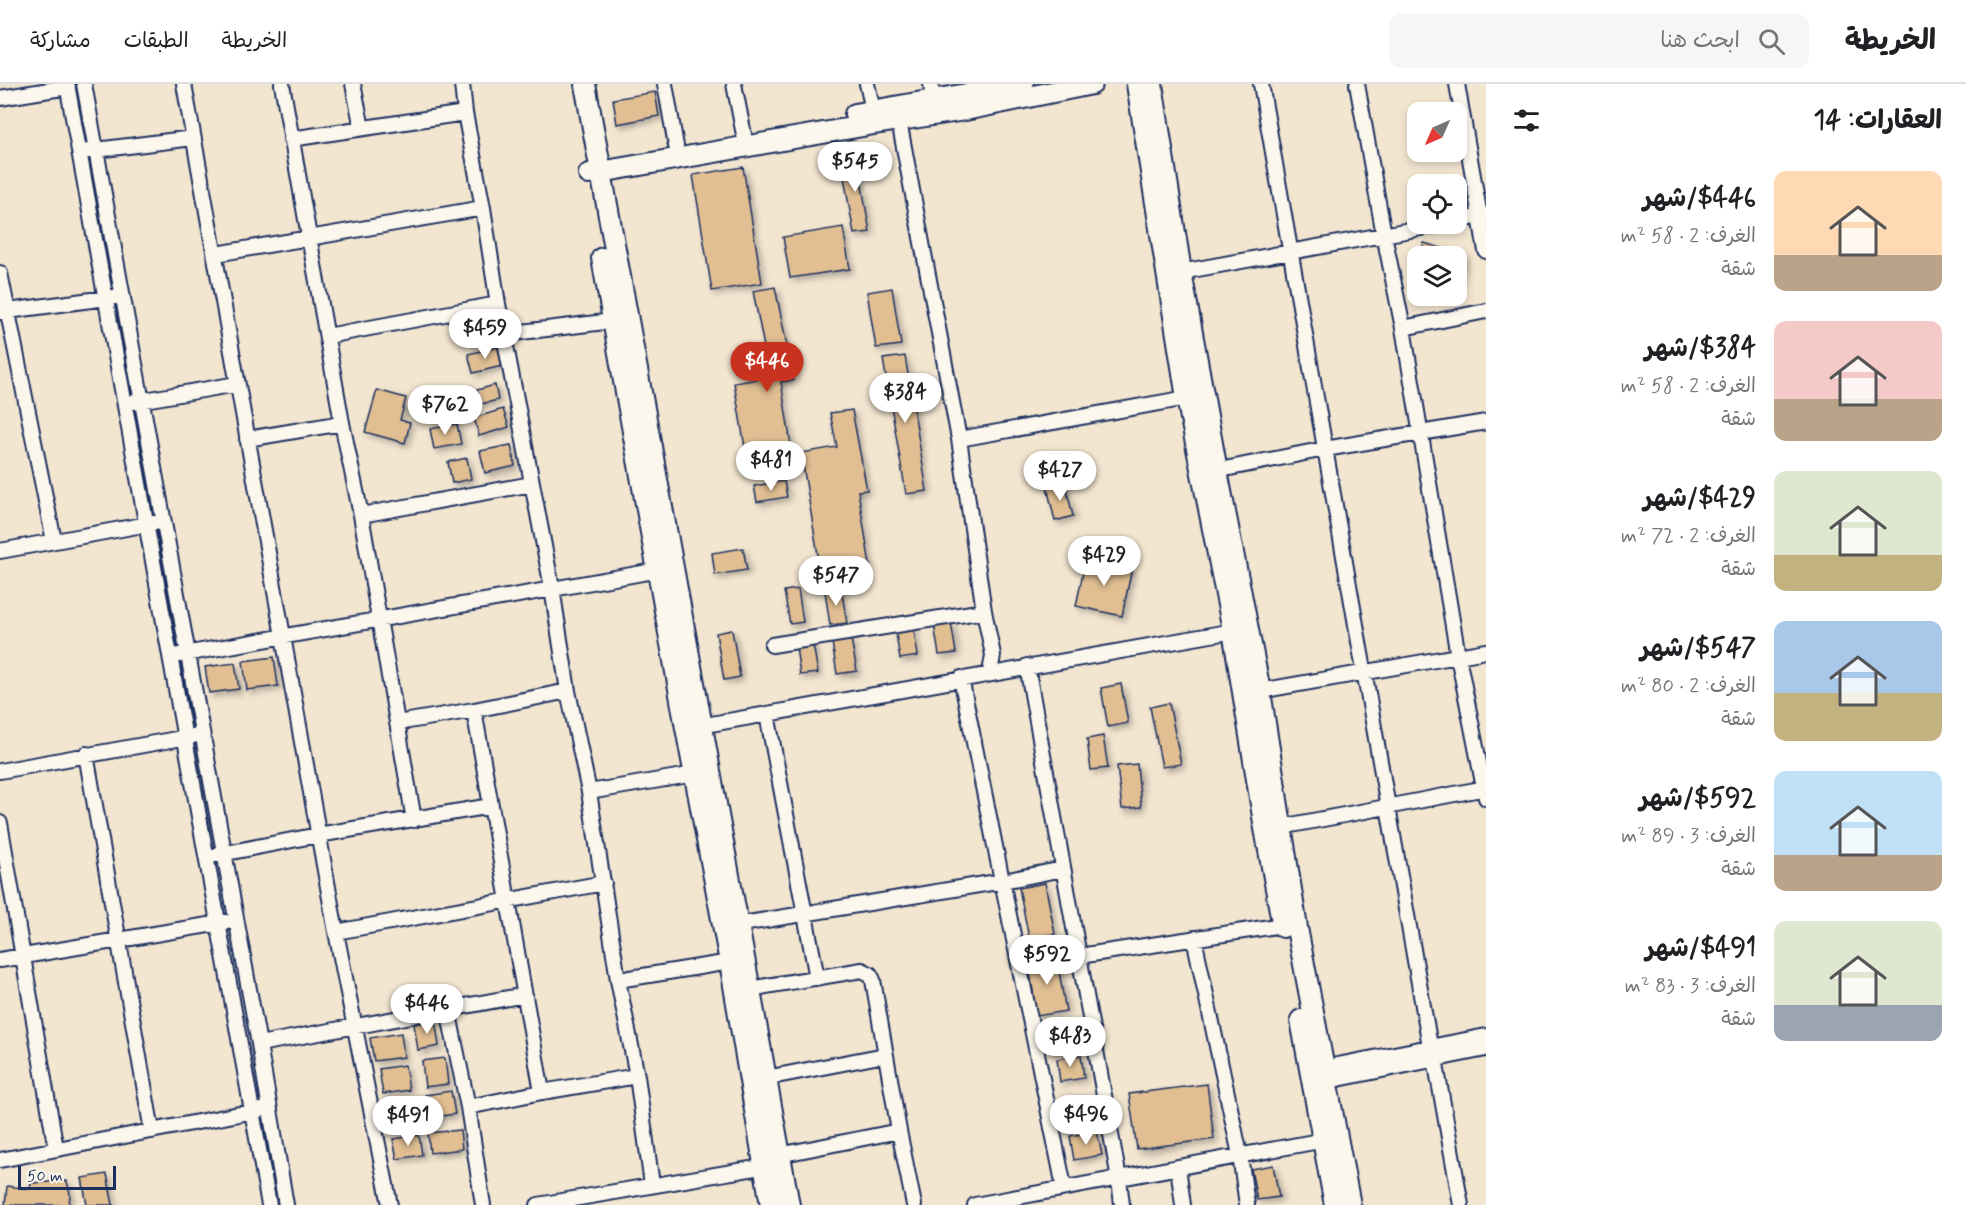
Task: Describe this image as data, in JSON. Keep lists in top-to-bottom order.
{
  "scale_bar": "50 m",
  "north": "bottom left",
  "page": {
    "header": "الخريطة",
    "search": "ابحث هنا",
    "nav": ["الخريطة", "الطبقات", "مشاركة"],
    "heading": "العقارات: 14",
    "price": [
      "$545",
      "$459",
      "$446",
      "$384",
      "$762",
      "$481",
      "$427",
      "$429",
      "$547",
      "$592",
      "$446",
      "$483",
      "$496",
      "$491"
    ],
    "list": [
      {
        "name": "$446/شهر",
        "note": "الغرف: 2 · 58 m² · شقة"
      },
      {
        "name": "$384/شهر",
        "note": "الغرف: 2 · 58 m² · شقة"
      },
      {
        "name": "$429/شهر",
        "note": "الغرف: 2 · 72 m² · شقة"
      },
      {
        "name": "$547/شهر",
        "note": "الغرف: 2 · 80 m² · شقة"
      },
      {
        "name": "$592/شهر",
        "note": "الغرف: 3 · 89 m² · شقة"
      },
      {
        "name": "$491/شهر",
        "note": "الغرف: 3 · 83 m² · شقة"
      }
    ],
    "scale": "50 m"
  }
}
